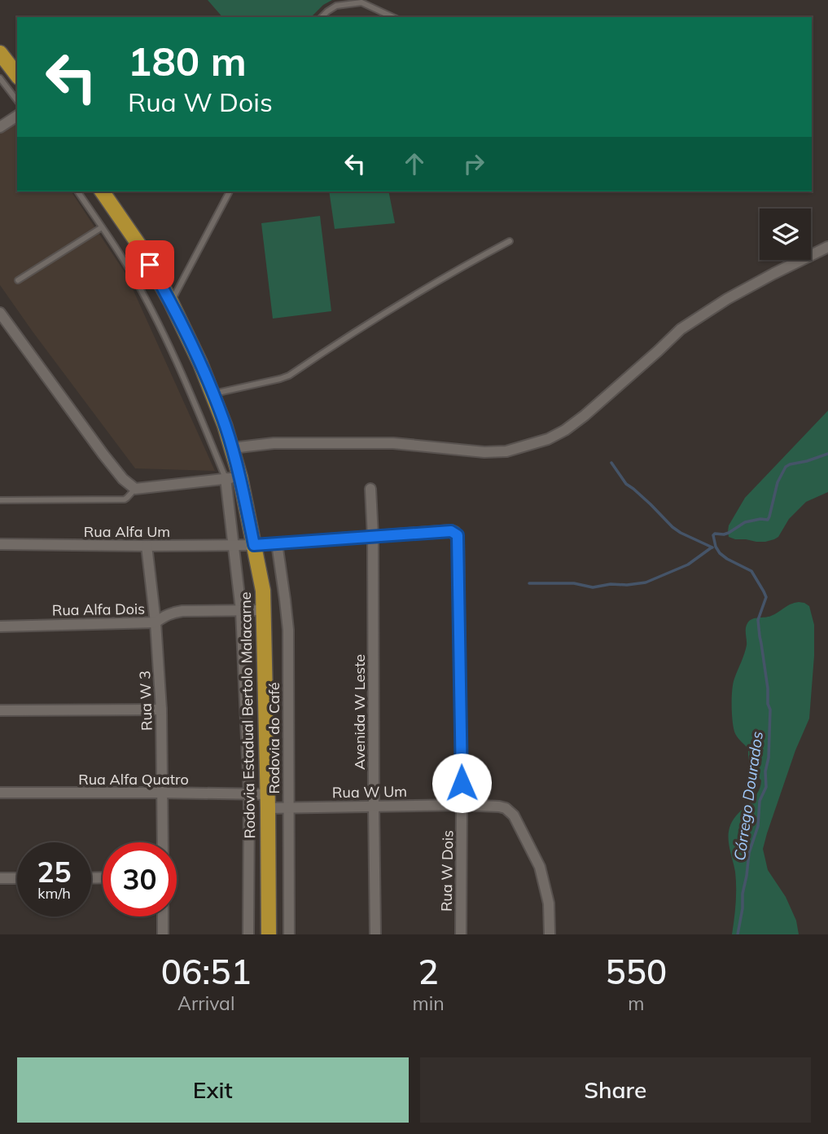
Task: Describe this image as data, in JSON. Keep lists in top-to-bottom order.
{
  "streets": {
    "main road": ["Rodovia Estadual Bertolo Malacarne"],
    "street": [
      "Rua Alfa Um",
      "Rua Alfa Dois",
      "Rua W 3",
      "Avenida W Leste",
      "Rodovia do Café",
      "Rua Alfa Quatro",
      "Rua W Um",
      "Rua W Dois"
    ]
  },
  "crossings": [
    ["Rua Alfa Um", "Rua W 3"],
    ["Rua Alfa Um", "Rodovia Estadual Bertolo Malacarne"],
    ["Rua Alfa Um", "Rua W Dois"],
    ["Rua Alfa Dois", "Rua W 3"],
    ["Rua Alfa Dois", "Rodovia Estadual Bertolo Malacarne"],
    ["Rua W 3", "Rua Alfa Quatro"],
    ["Avenida W Leste", "Rua W Um"],
    ["Avenida W Leste", "Rua W Dois"],
    ["Rodovia Estadual Bertolo Malacarne", "Rua Alfa Quatro"],
    ["Rodovia Estadual Bertolo Malacarne", "Rua W Um"],
    ["Rodovia Estadual Bertolo Malacarne", "Rua W Dois"],
    ["Rodovia do Café", "Rua W Um"],
    ["Rodovia do Café", "Rua W Dois"],
    ["Rua Alfa Quatro", "Rua W Um"],
    ["Rua W Um", "Rua W Dois"]
  ],
  "water": ["Córrego Dourados"],
  "page": {
    "turn": ["180 m", "Rua W Dois"],
    "speed": "25 km/h",
    "limit": "30",
    "eta": [
      "06:51",
      "Arrival",
      "2",
      "min",
      "550",
      "m"
    ],
    "buttons": ["Exit", "Share"]
  }
}
